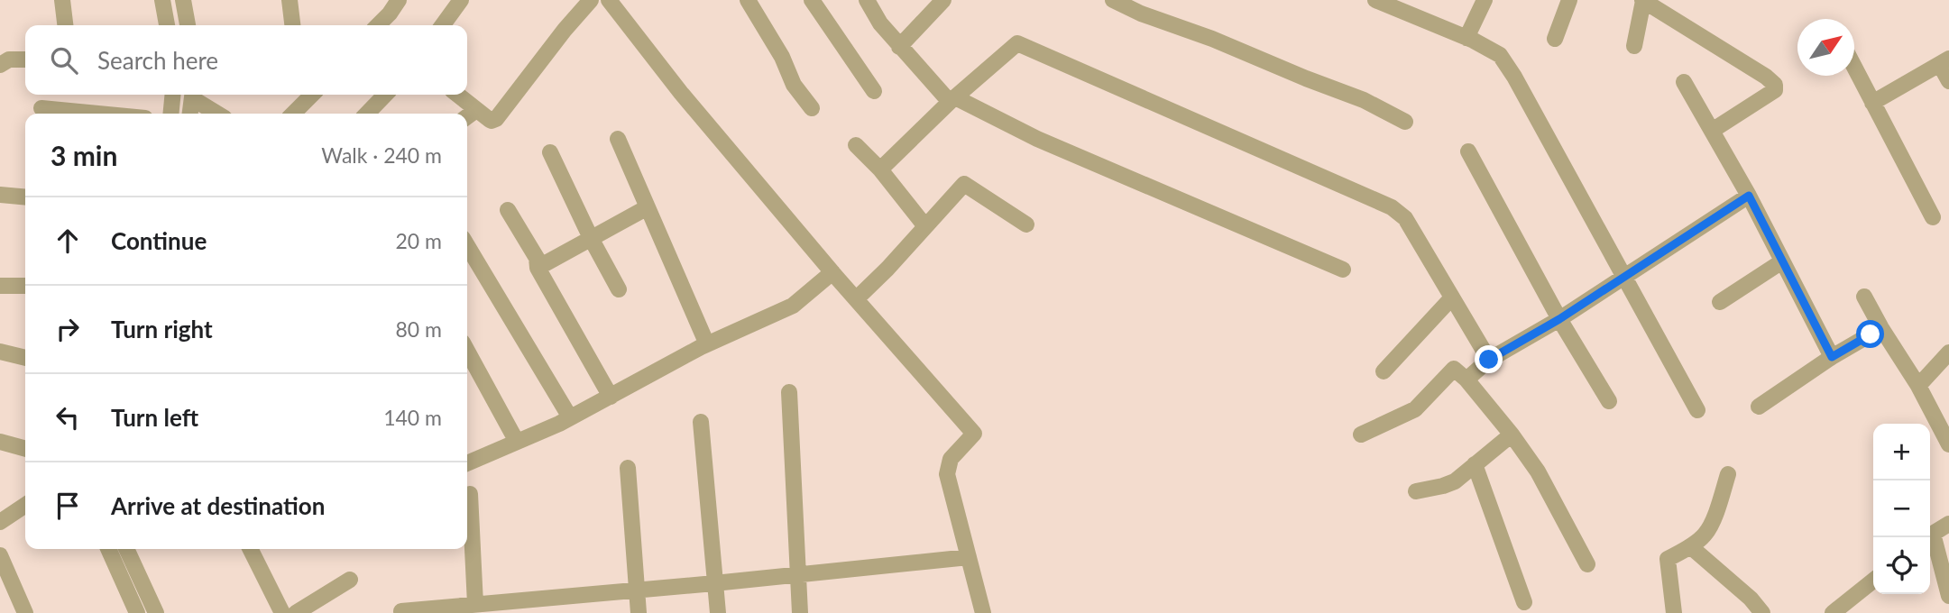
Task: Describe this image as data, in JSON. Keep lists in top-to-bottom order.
{
  "north": "top right",
  "page": {
    "search": "Search here",
    "heading": ["3 min", "Walk · 240 m"],
    "list": [
      ["Continue", "20 m"],
      ["Turn right", "80 m"],
      ["Turn left", "140 m"],
      "Arrive at destination"
    ],
    "map_buttons": ["+", "−"]
  }
}
